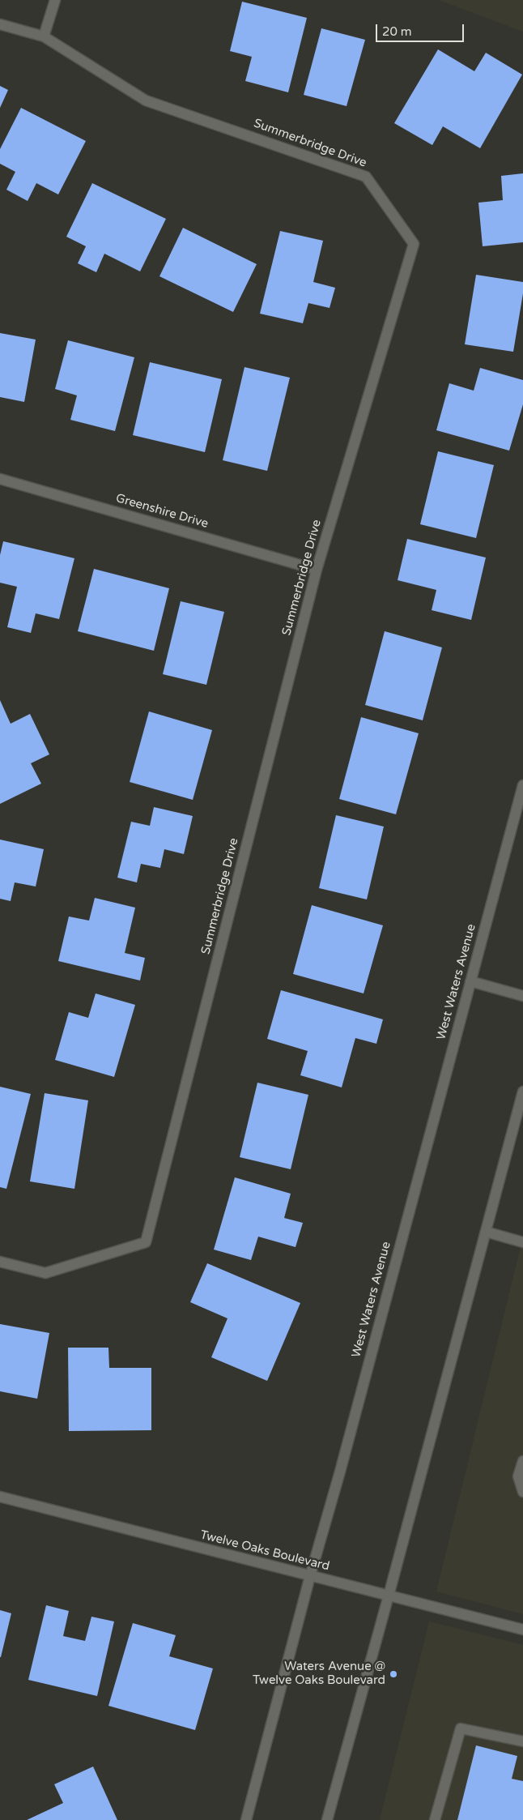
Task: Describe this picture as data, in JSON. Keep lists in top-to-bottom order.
{
  "streets": {
    "street": [
      "Summerbridge Drive",
      "Greenshire Drive",
      "West Waters Avenue",
      "Twelve Oaks Boulevard"
    ]
  },
  "crossings": [
    ["Summerbridge Drive", "Greenshire Drive"],
    ["West Waters Avenue", "Twelve Oaks Boulevard"]
  ],
  "places": ["Waters Avenue @ Twelve Oaks Boulevard"],
  "scale_bar": "20 m"
}
